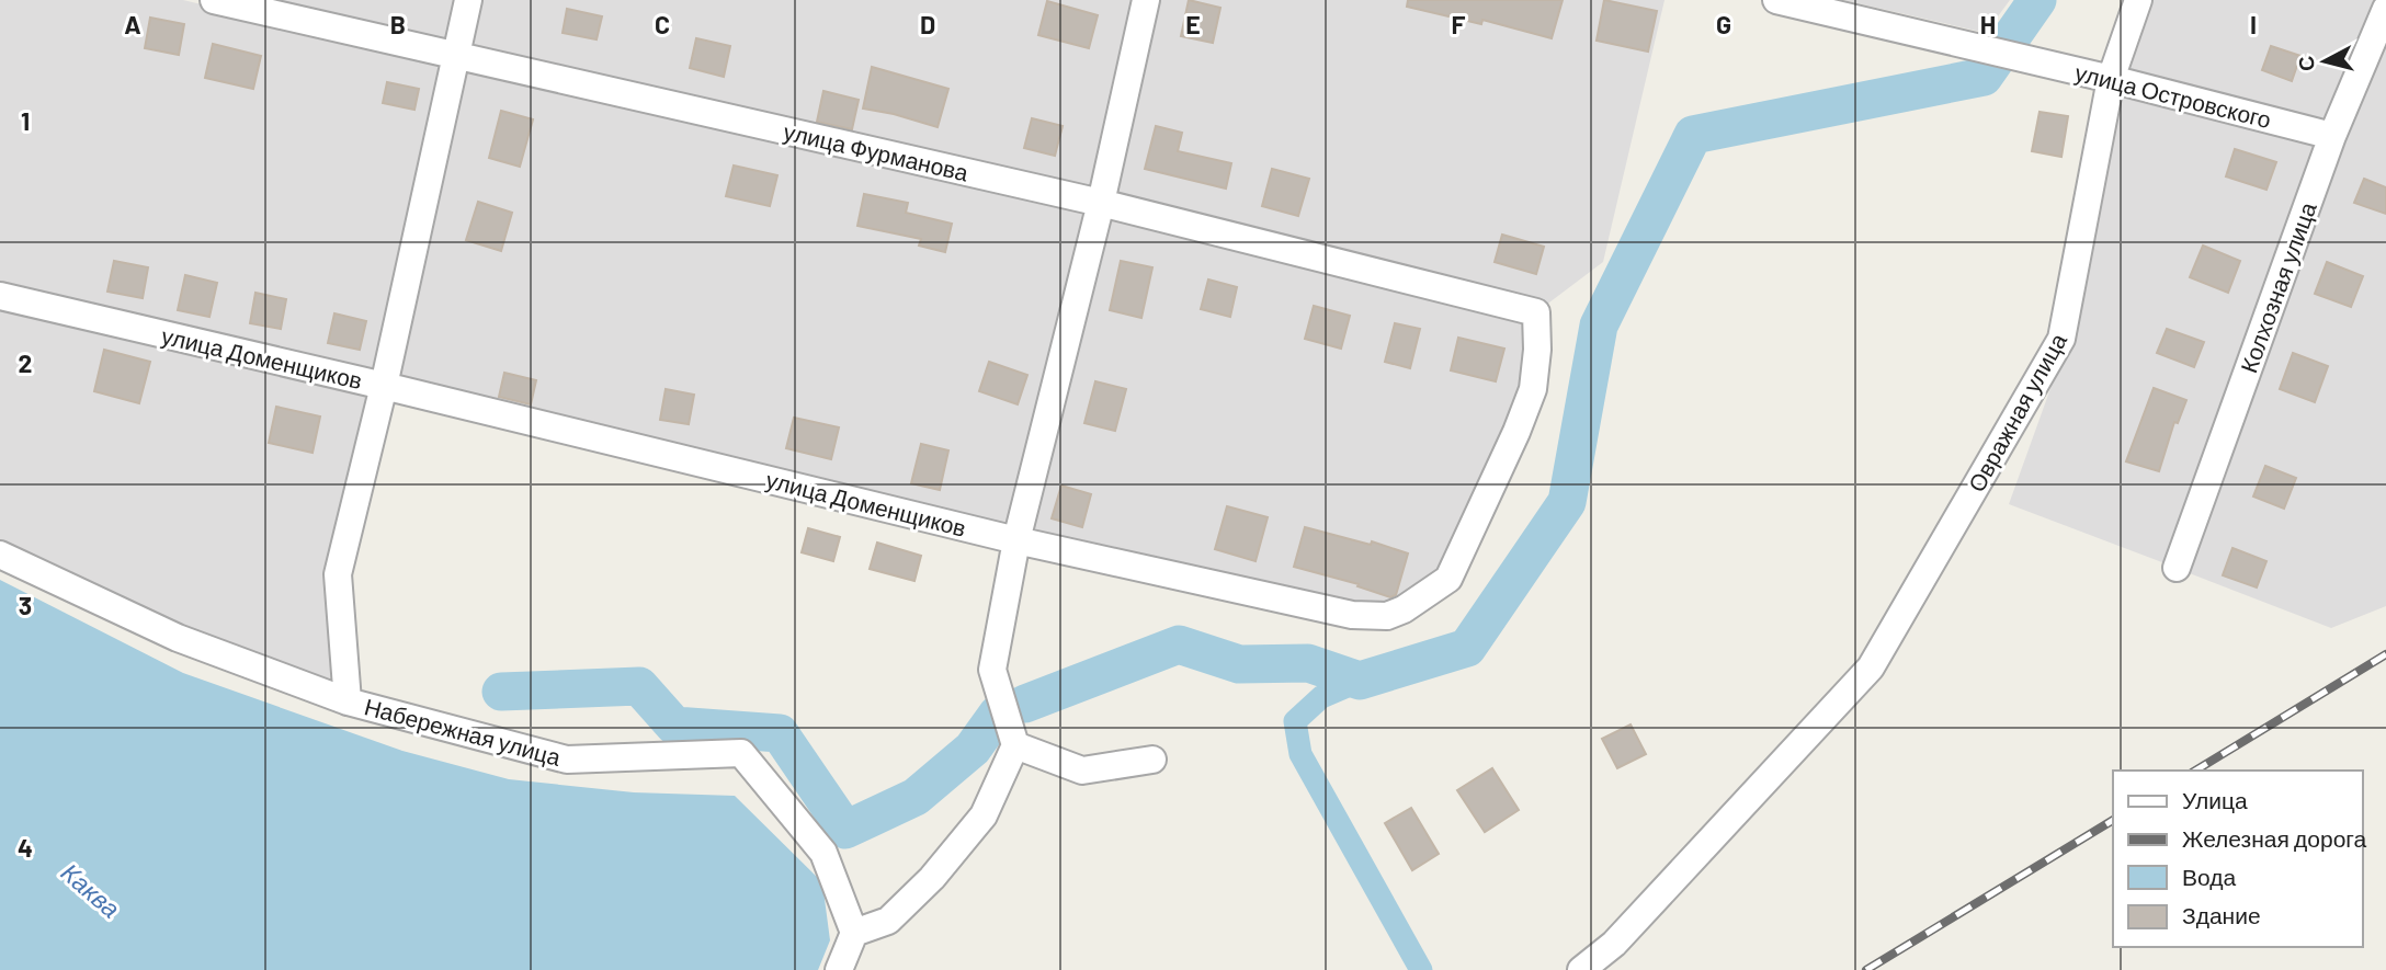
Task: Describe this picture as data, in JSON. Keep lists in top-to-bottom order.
{
  "streets": {
    "street": [
      "улица Островского",
      "улица Фурманова",
      "Колхозная улица",
      "улица Доменщиков",
      "Овражная улица",
      "Набережная улица"
    ]
  },
  "crossings": [
    ["улица Островского", "Колхозная улица"],
    ["улица Островского", "Овражная улица"],
    ["улица Фурманова", "улица Доменщиков"]
  ],
  "water": ["Каква"],
  "legend": [
    "Улица",
    "Железная дорога",
    "Вода",
    "Здание"
  ],
  "north": "left",
  "grid": {
    "columns": [
      "A",
      "B",
      "C",
      "D",
      "E",
      "F",
      "G",
      "H",
      "I"
    ],
    "rows": [
      "1",
      "2",
      "3",
      "4"
    ]
  }
}
